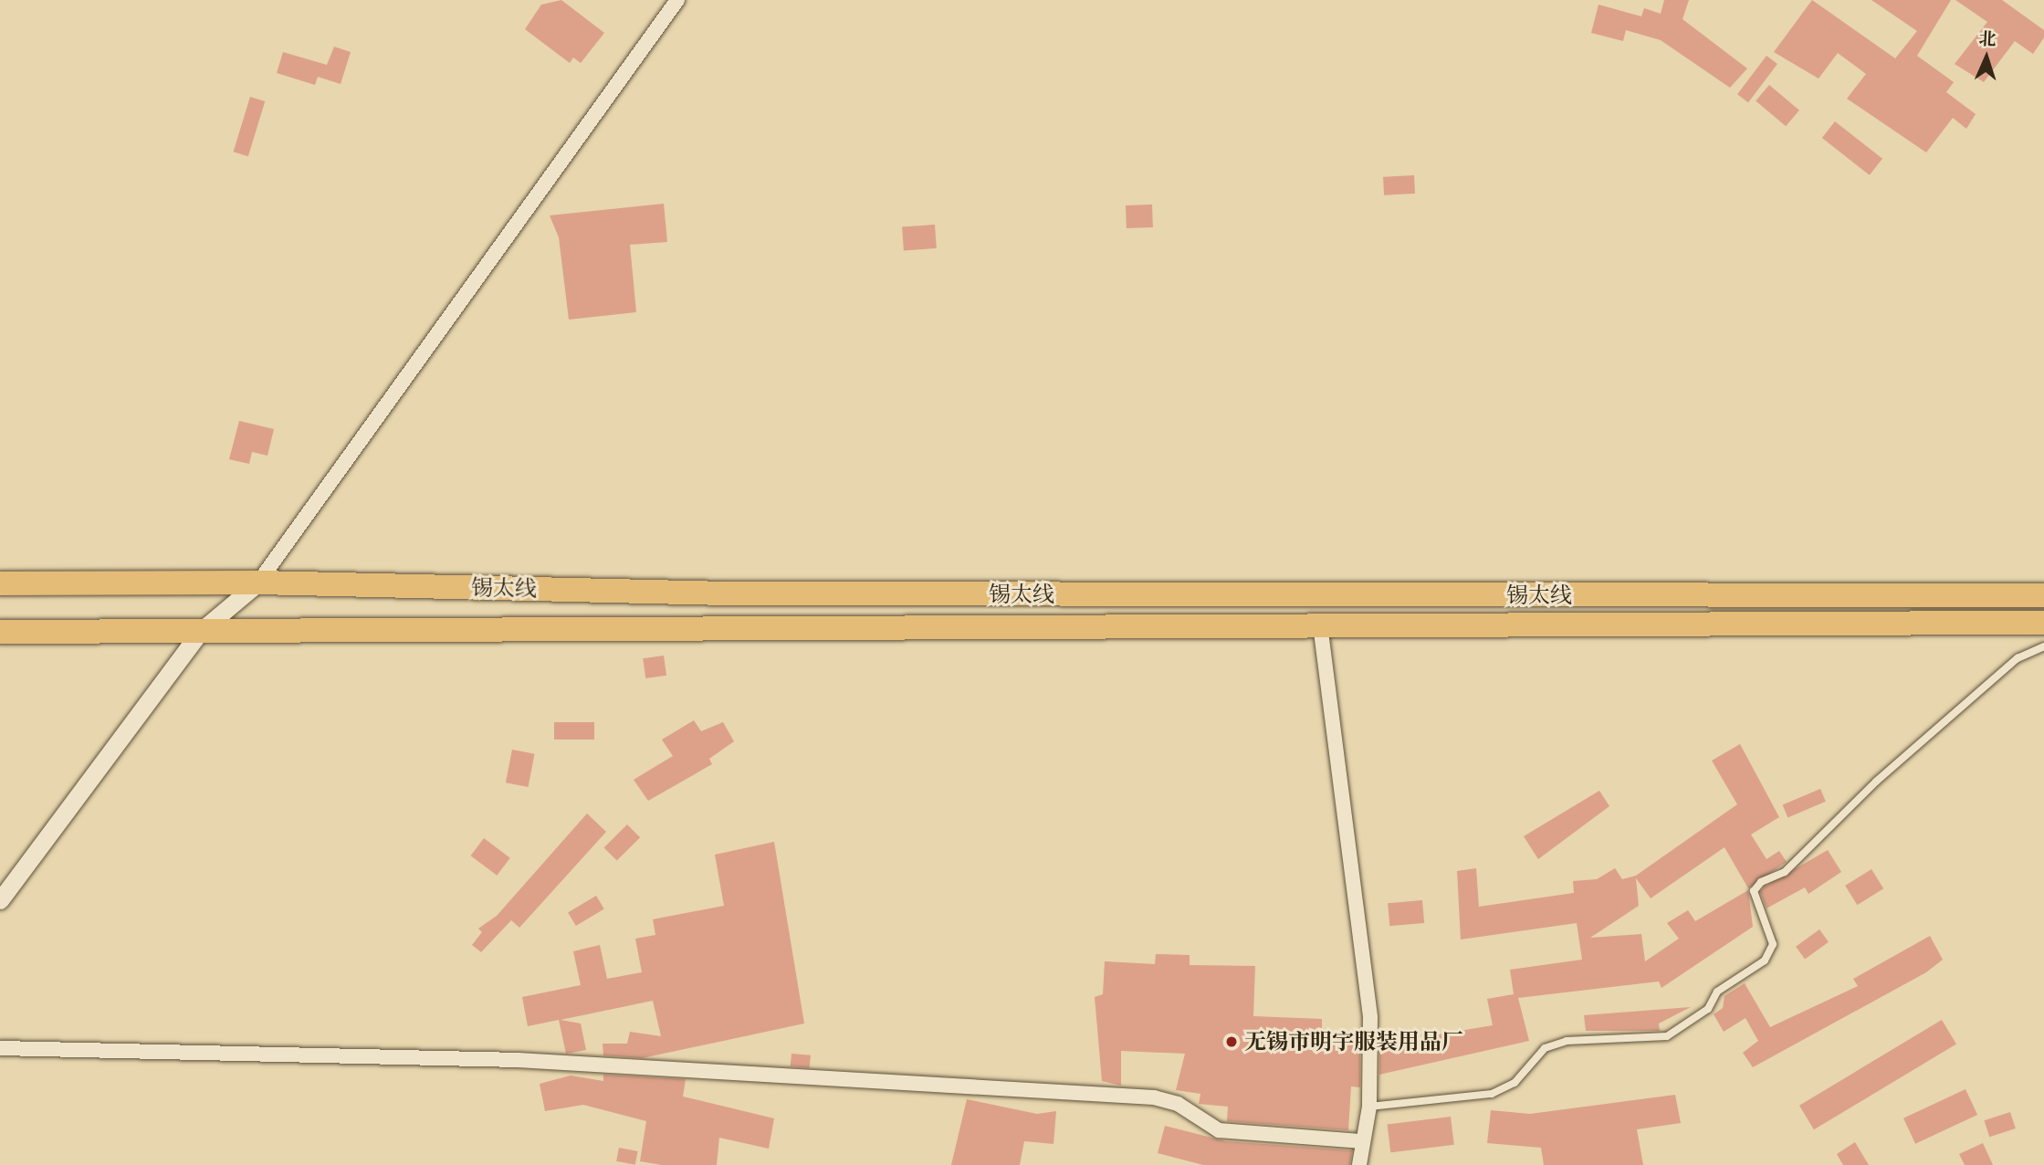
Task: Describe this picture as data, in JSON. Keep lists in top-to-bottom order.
{
  "streets": {
    "main road": ["锡太线"]
  },
  "places": ["无锡市明宇服装用品厂"],
  "north": "top"
}
